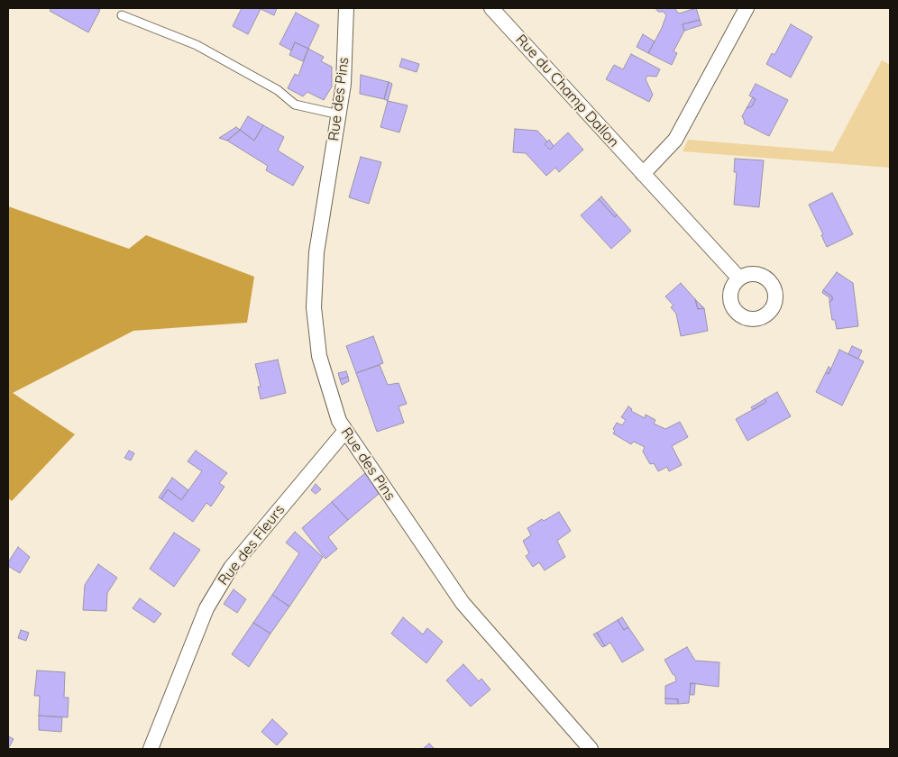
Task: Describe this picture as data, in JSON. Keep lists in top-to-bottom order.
{
  "streets": {
    "street": ["Rue du Champ Dallon", "Rue des Pins", "Rue des Fleurs"]
  },
  "crossings": [
    ["Rue des Pins", "Rue des Fleurs"]
  ]
}
